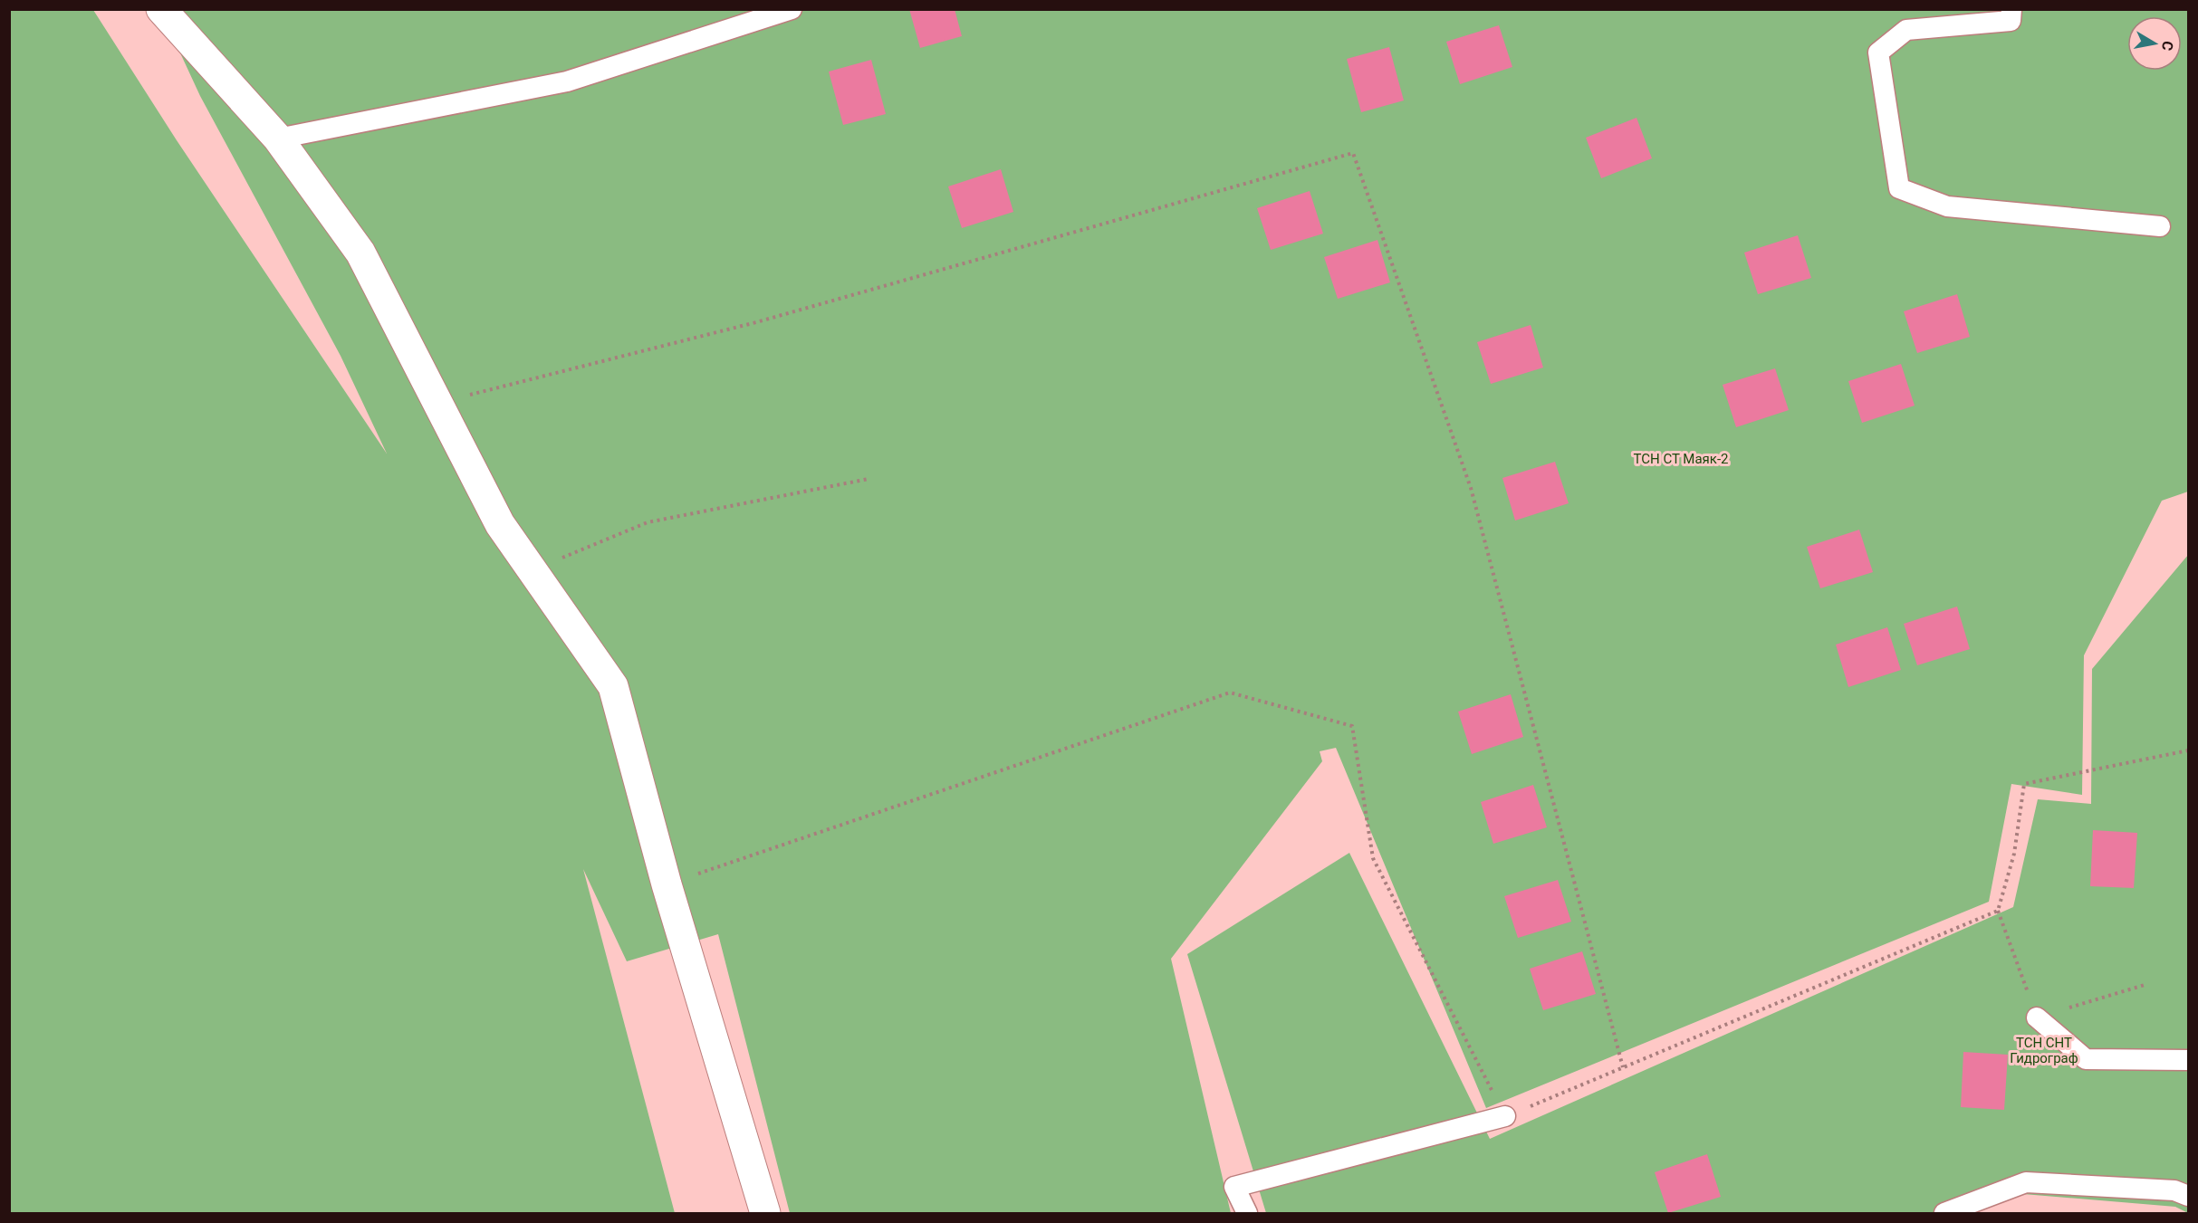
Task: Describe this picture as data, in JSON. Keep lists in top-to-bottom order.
{
  "parks": ["ТСН СТ Маяк-2", "ТСН СНТ Гидрограф"],
  "north": "right"
}
